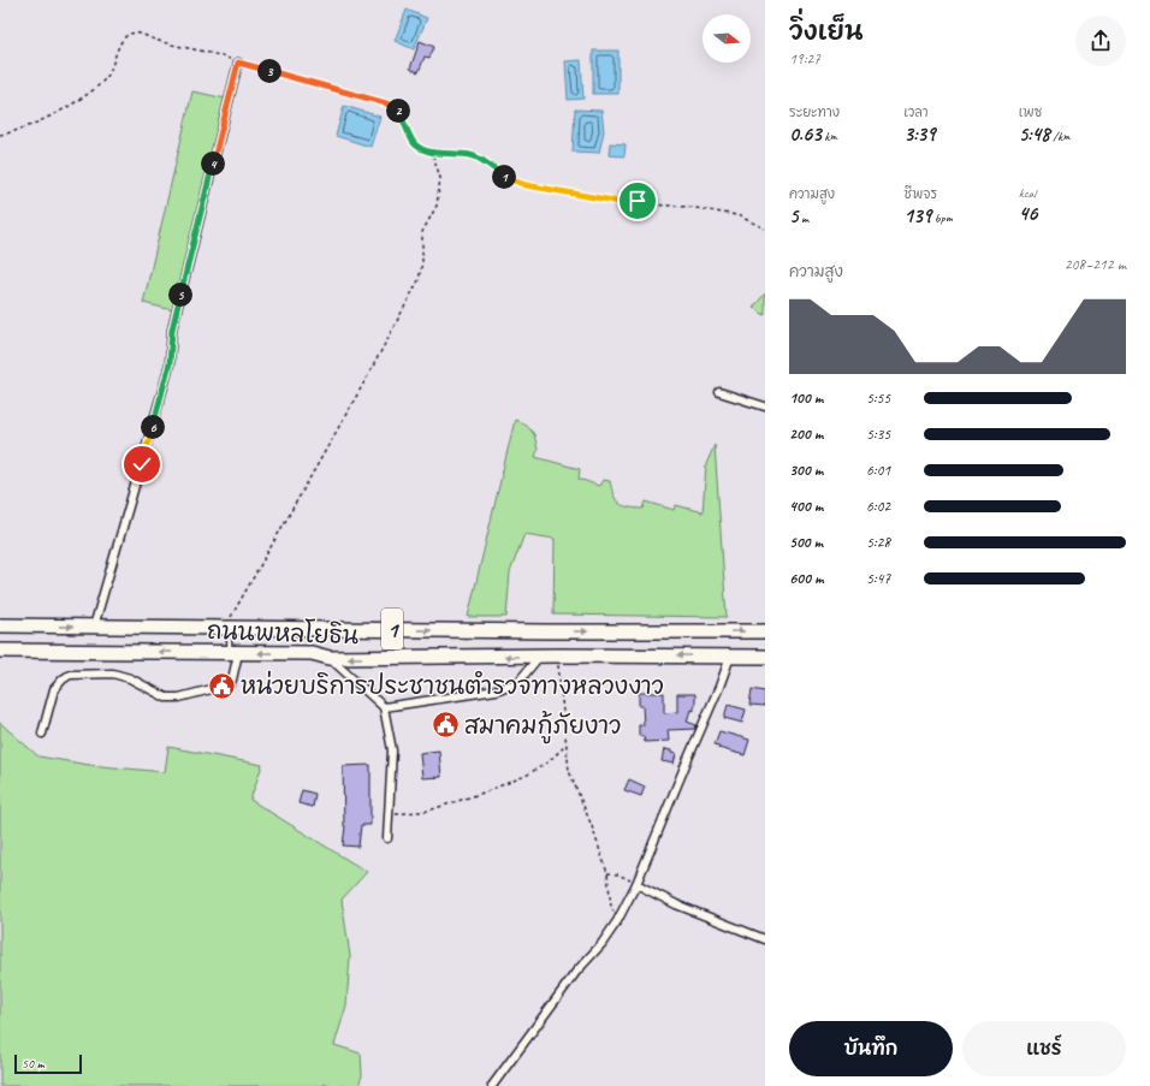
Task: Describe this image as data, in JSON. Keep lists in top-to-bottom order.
{
  "streets": {
    "highway": ["1", "ถนนพหลโยธิน"]
  },
  "places": {
    "public building": ["หน่วยบริการประชาชนตำรวจทางหลวงงาว", "สมาคมกู้ภัยงาว"]
  },
  "scale_bar": "50 m",
  "north": "right",
  "page": {
    "heading": ["วิ่งเย็น", "19:27"],
    "pins": [
      "3",
      "2",
      "4",
      "1",
      "5",
      "6"
    ],
    "stats": [
      ["ระยะทาง", "0.63 km"],
      ["เวลา", "3:39"],
      ["เพซ", "5:48 /km"],
      ["ความสูง", "5 m"],
      ["ชีพจร", "139 bpm"],
      ["kcal", "46"]
    ],
    "chart": ["ความสูง", "208–212 m"],
    "list": [
      {
        "name": "100 m",
        "note": "5:55"
      },
      {
        "name": "200 m",
        "note": "5:35"
      },
      {
        "name": "300 m",
        "note": "6:01"
      },
      {
        "name": "400 m",
        "note": "6:02"
      },
      {
        "name": "500 m",
        "note": "5:28"
      },
      {
        "name": "600 m",
        "note": "5:47"
      }
    ],
    "buttons": ["บันทึก", "แชร์"],
    "scale": "50 m"
  }
}
